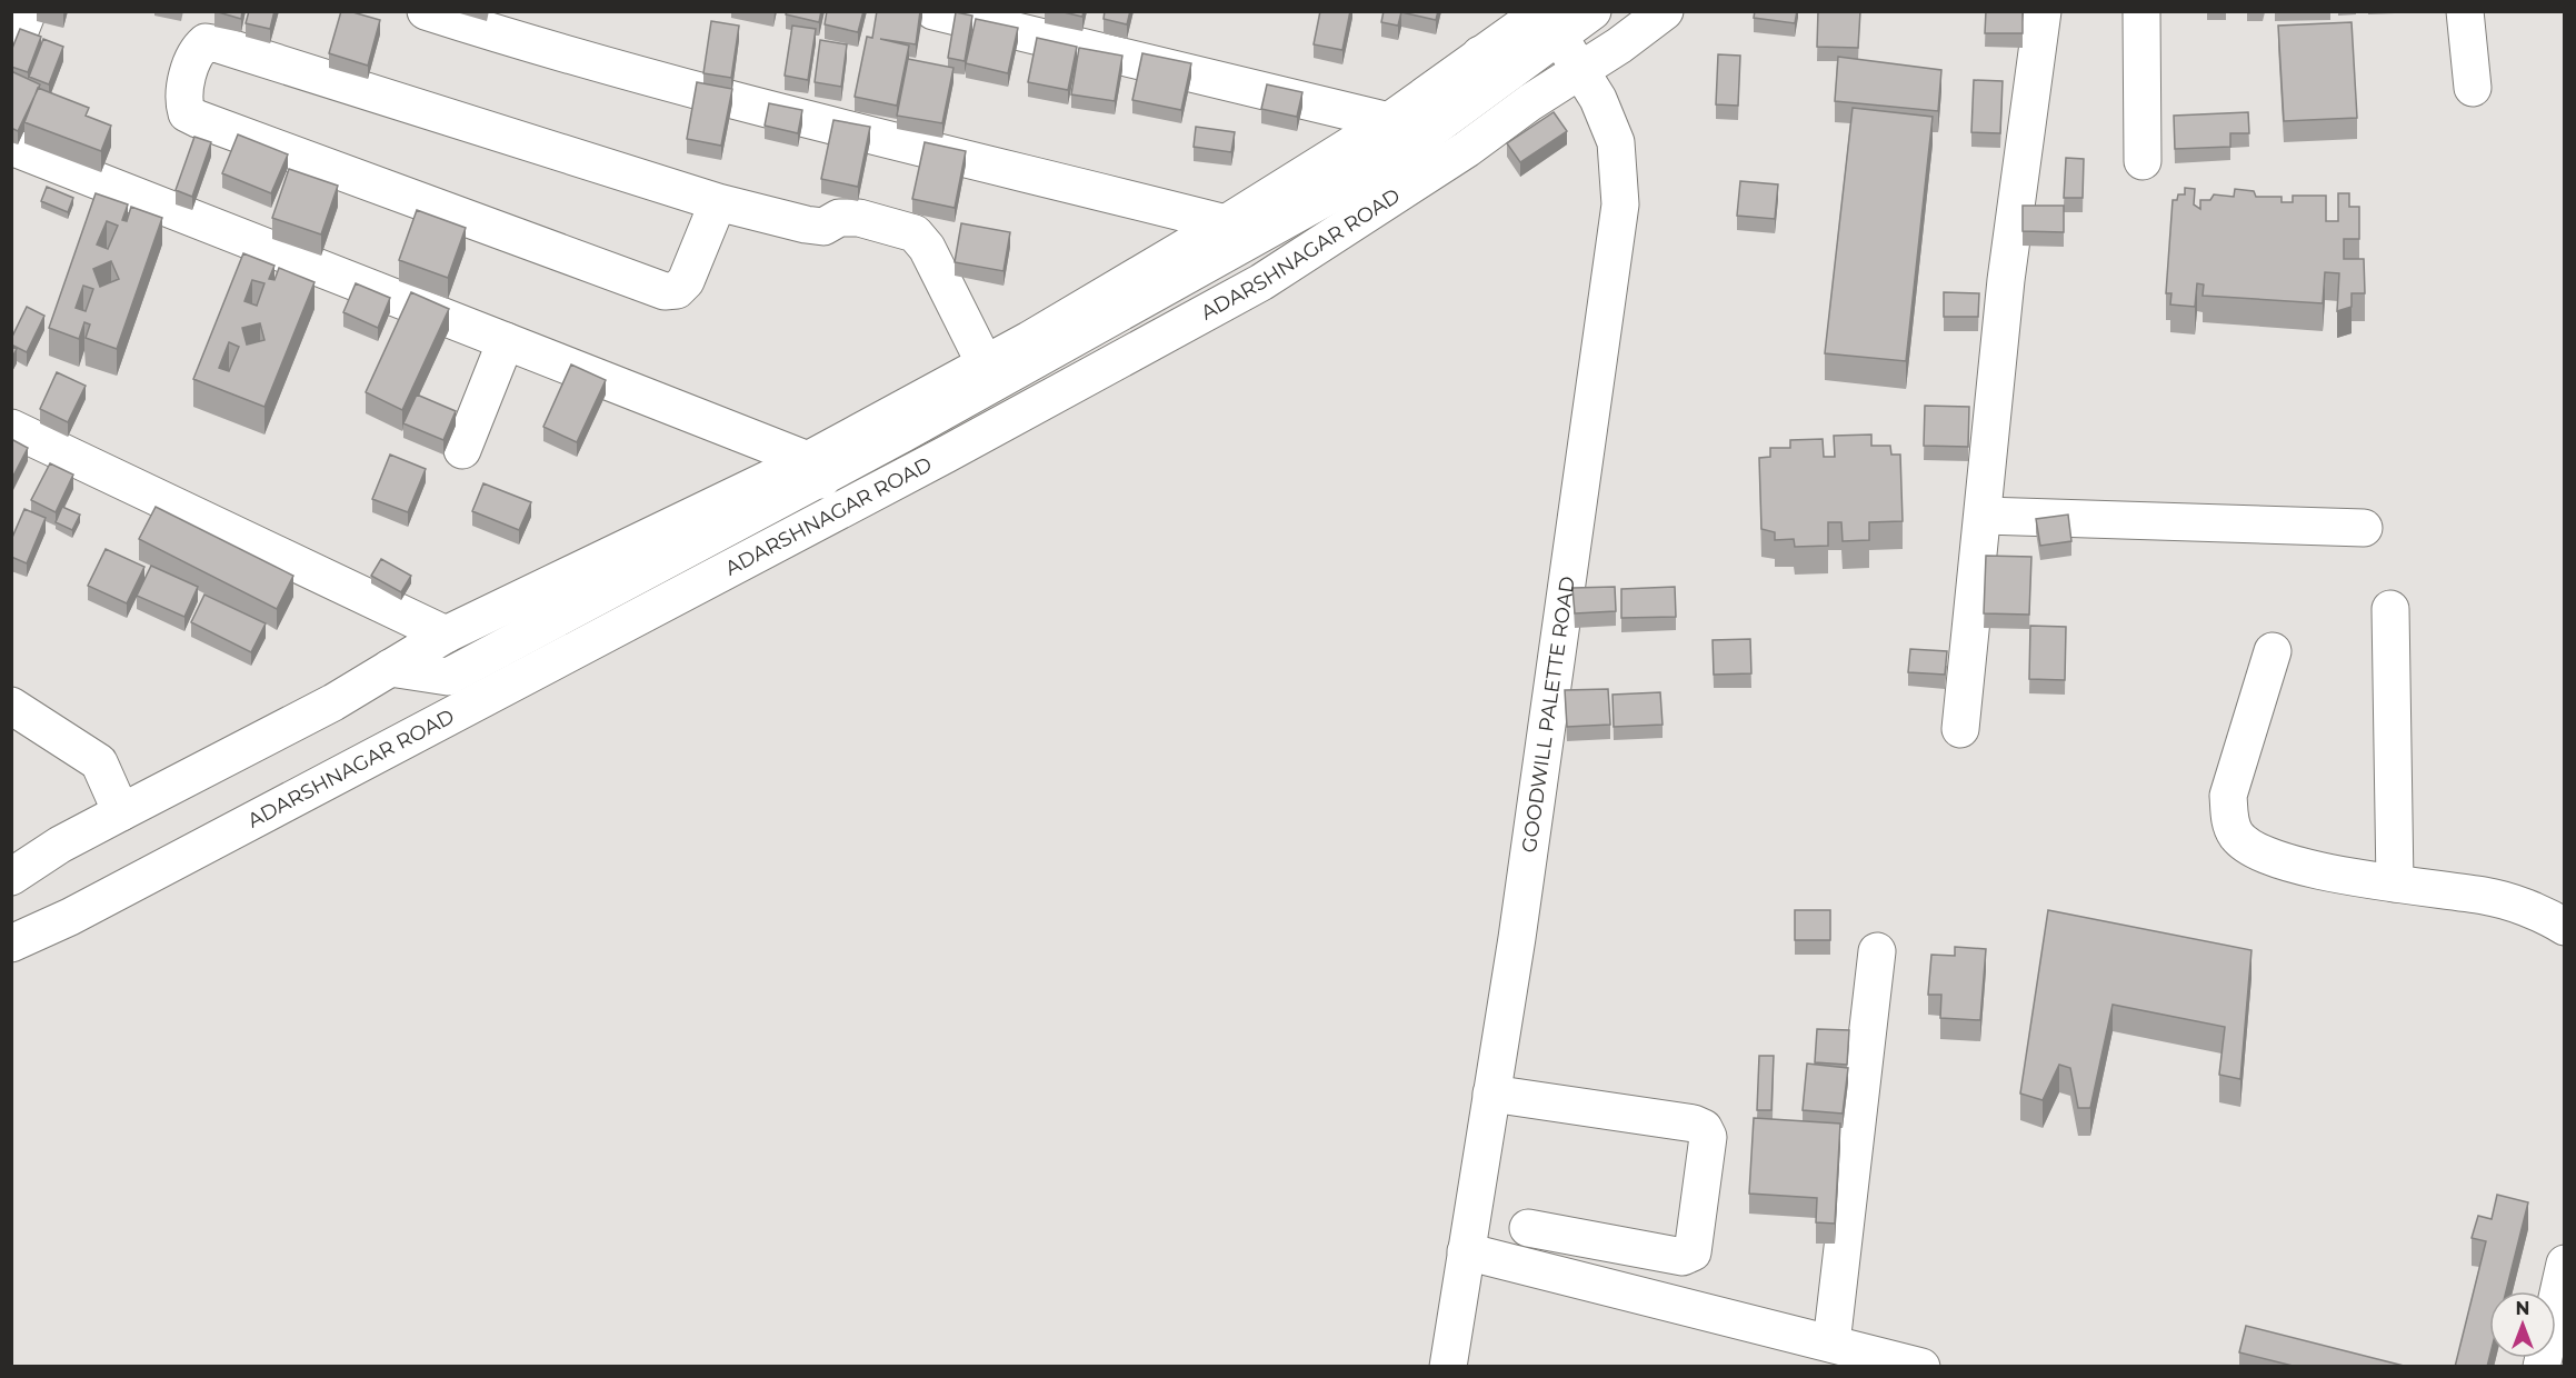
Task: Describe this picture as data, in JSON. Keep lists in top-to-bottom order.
{
  "streets": {
    "street": ["ADARSHNAGAR ROAD", "GOODWILL PALETTE ROAD"]
  },
  "crossings": [
    ["ADARSHNAGAR ROAD", "GOODWILL PALETTE ROAD"]
  ],
  "north": "top"
}
